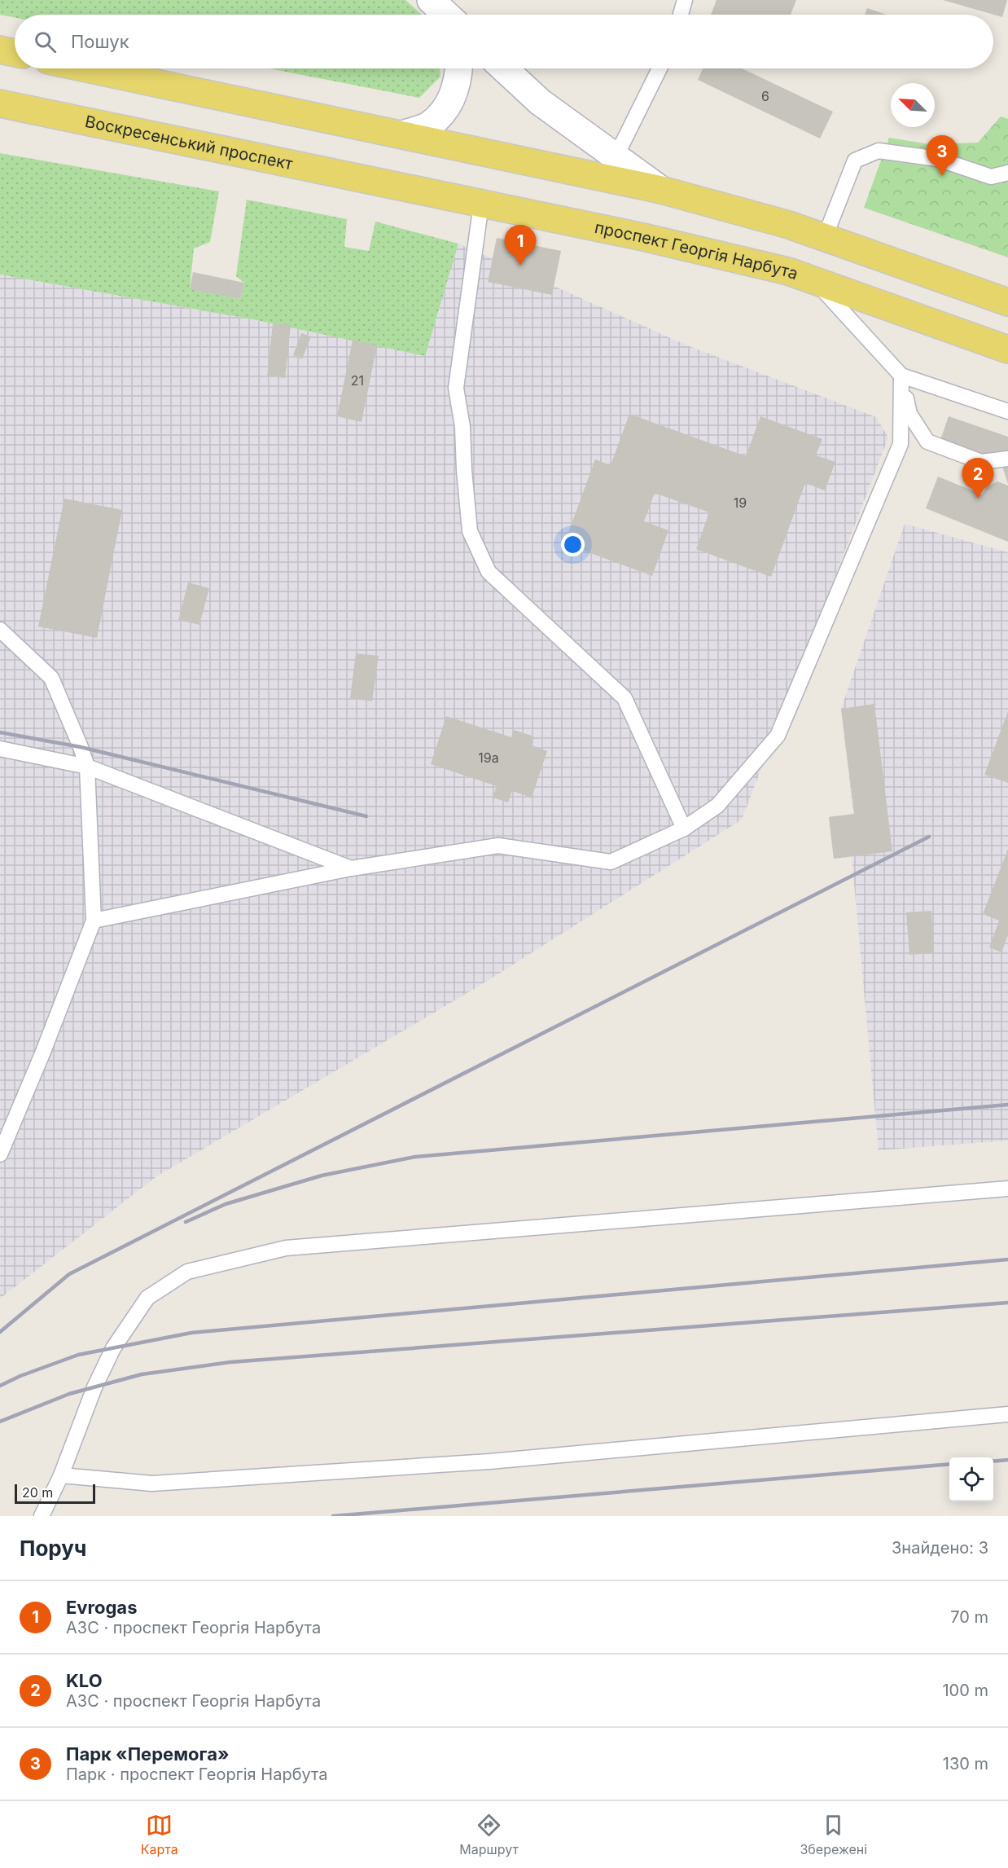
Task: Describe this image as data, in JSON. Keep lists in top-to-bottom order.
{
  "streets": {
    "main road": ["Воскресенський проспект", "проспект Георгія Нарбута"]
  },
  "crossings": [
    ["Воскресенський проспект", "проспект Георгія Нарбута"]
  ],
  "house_numbers": [
    "6",
    "21",
    "19",
    "19а"
  ],
  "scale_bar": "20 m",
  "north": "top left",
  "page": {
    "search": "Пошук",
    "pins": ["3", "1", "2"],
    "scale": "20 m",
    "heading": ["Поруч", "Знайдено: 3"],
    "list": [
      {
        "mark": "1",
        "name": "Evrogas",
        "note": "АЗС · проспект Георгія Нарбута",
        "value": "70 m"
      },
      {
        "mark": "2",
        "name": "KLO",
        "note": "АЗС · проспект Георгія Нарбута",
        "value": "100 m"
      },
      {
        "mark": "3",
        "name": "Парк «Перемога»",
        "note": "Парк · проспект Георгія Нарбута",
        "value": "130 m"
      }
    ],
    "nav": ["Карта", "Маршрут", "Збережені"]
  }
}
